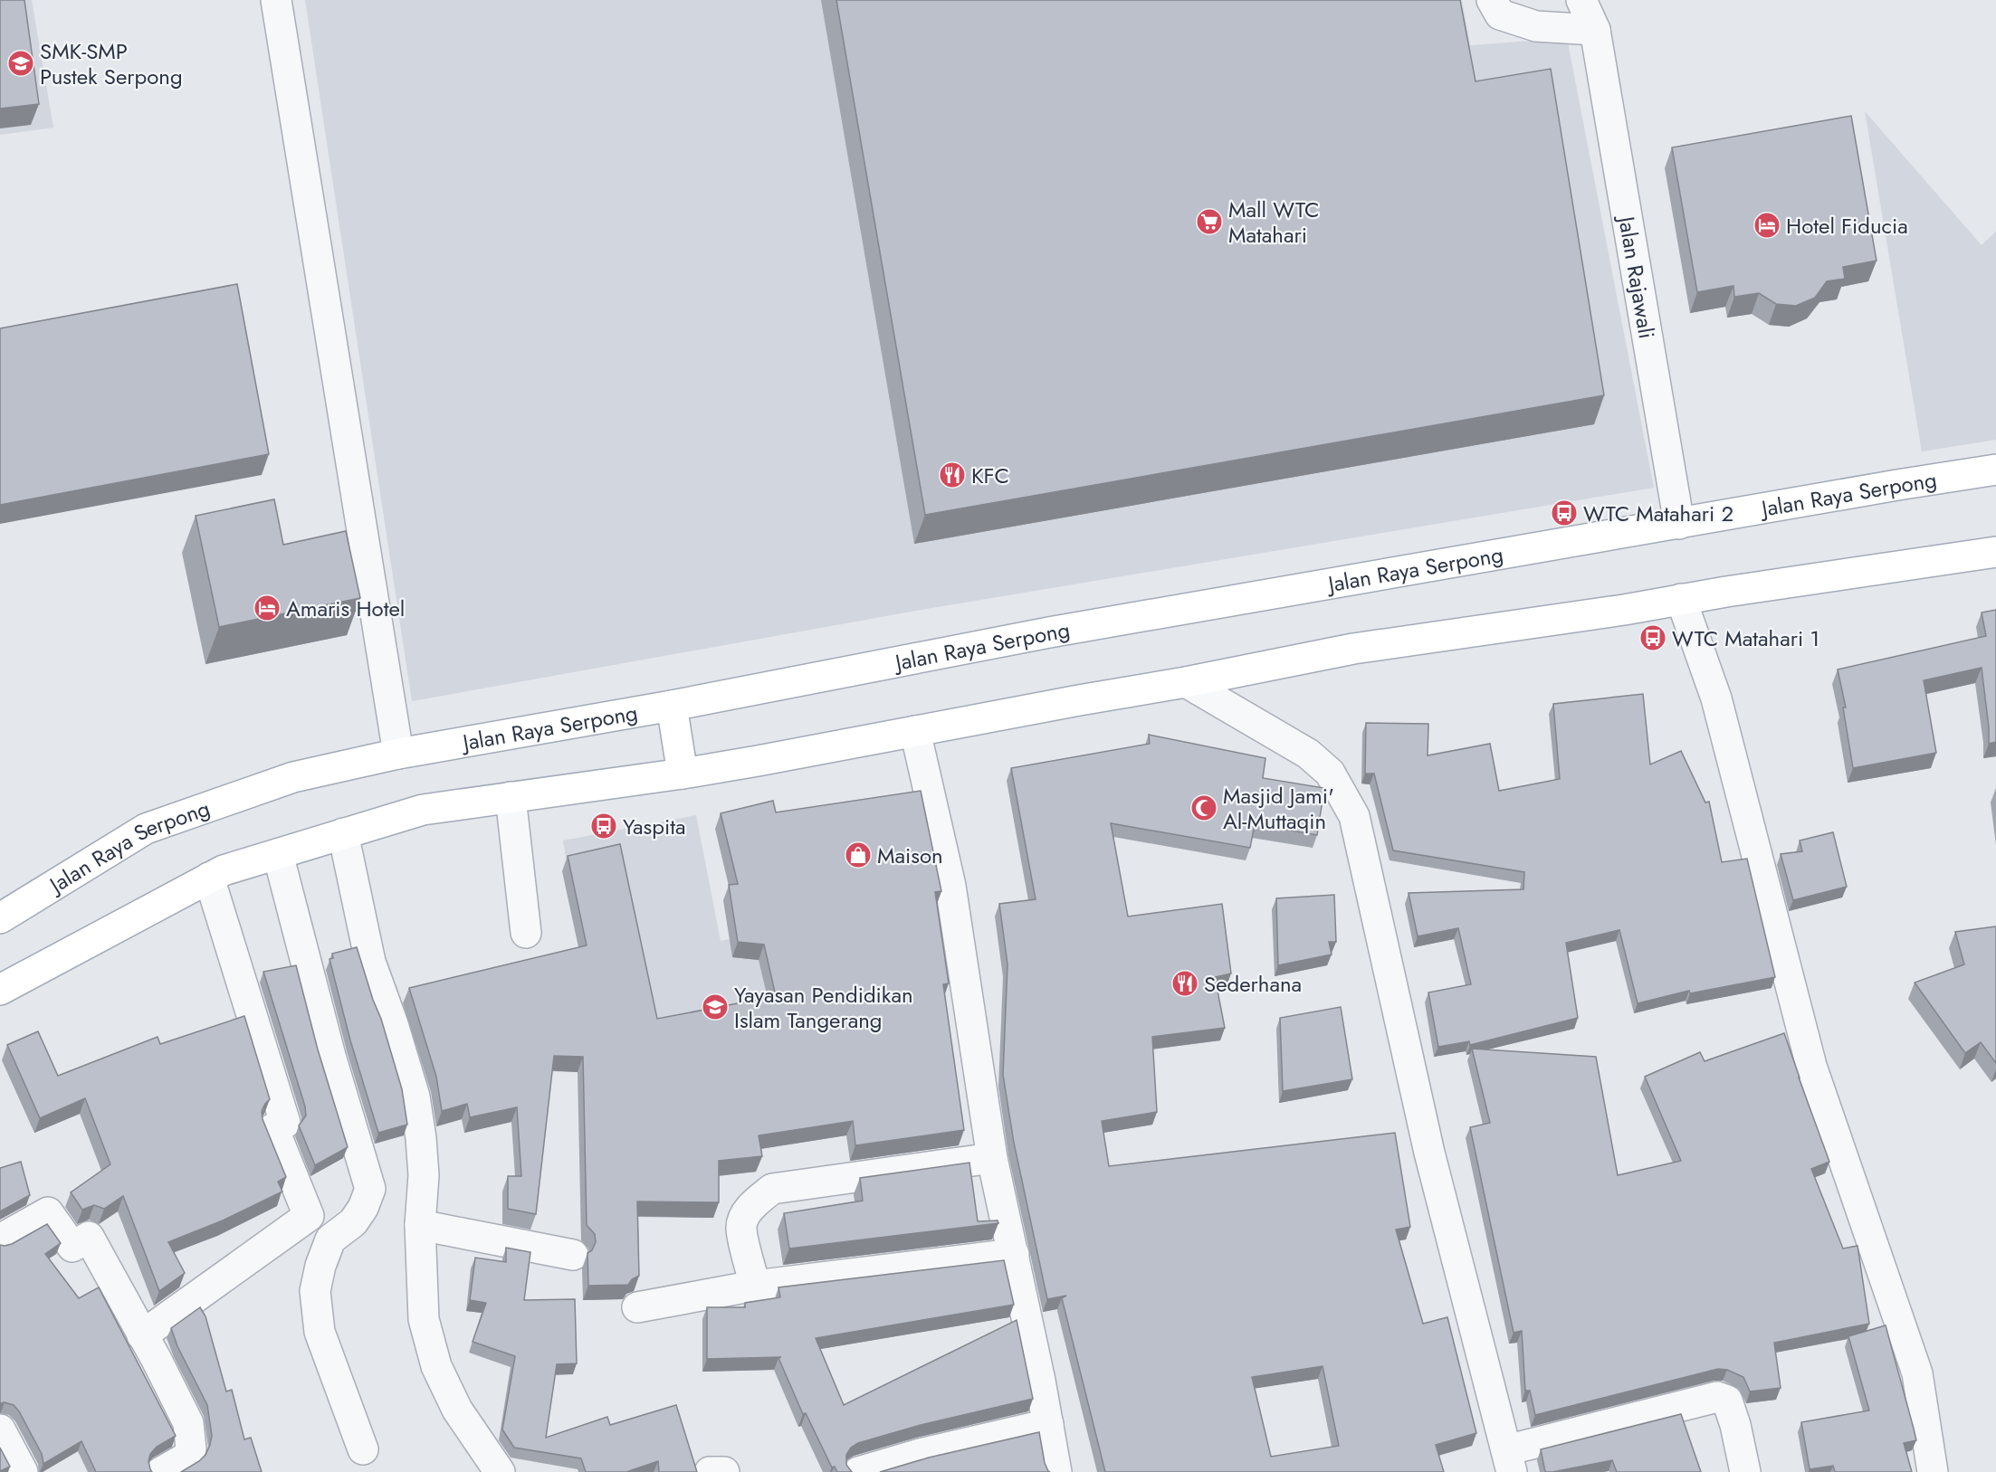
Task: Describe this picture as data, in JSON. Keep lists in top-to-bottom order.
{
  "streets": {
    "main road": ["Jalan Raya Serpong"],
    "street": ["Jalan Rajawali"]
  },
  "crossings": [
    ["Jalan Rajawali", "Jalan Raya Serpong"]
  ],
  "places": {
    "school or university": ["SMK-SMP Pustek Serpong", "Yayasan Pendidikan Islam Tangerang"],
    "supermarket": ["Mall WTC Matahari"],
    "hotel": ["Hotel Fiducia", "Amaris Hotel"],
    "restaurant": ["KFC", "Sederhana"],
    "bus stop": ["WTC Matahari 2", "WTC Matahari 1", "Yaspita"],
    "mosque": ["Masjid Jami' Al-Muttaqin"],
    "shop": ["Maison"]
  }
}
